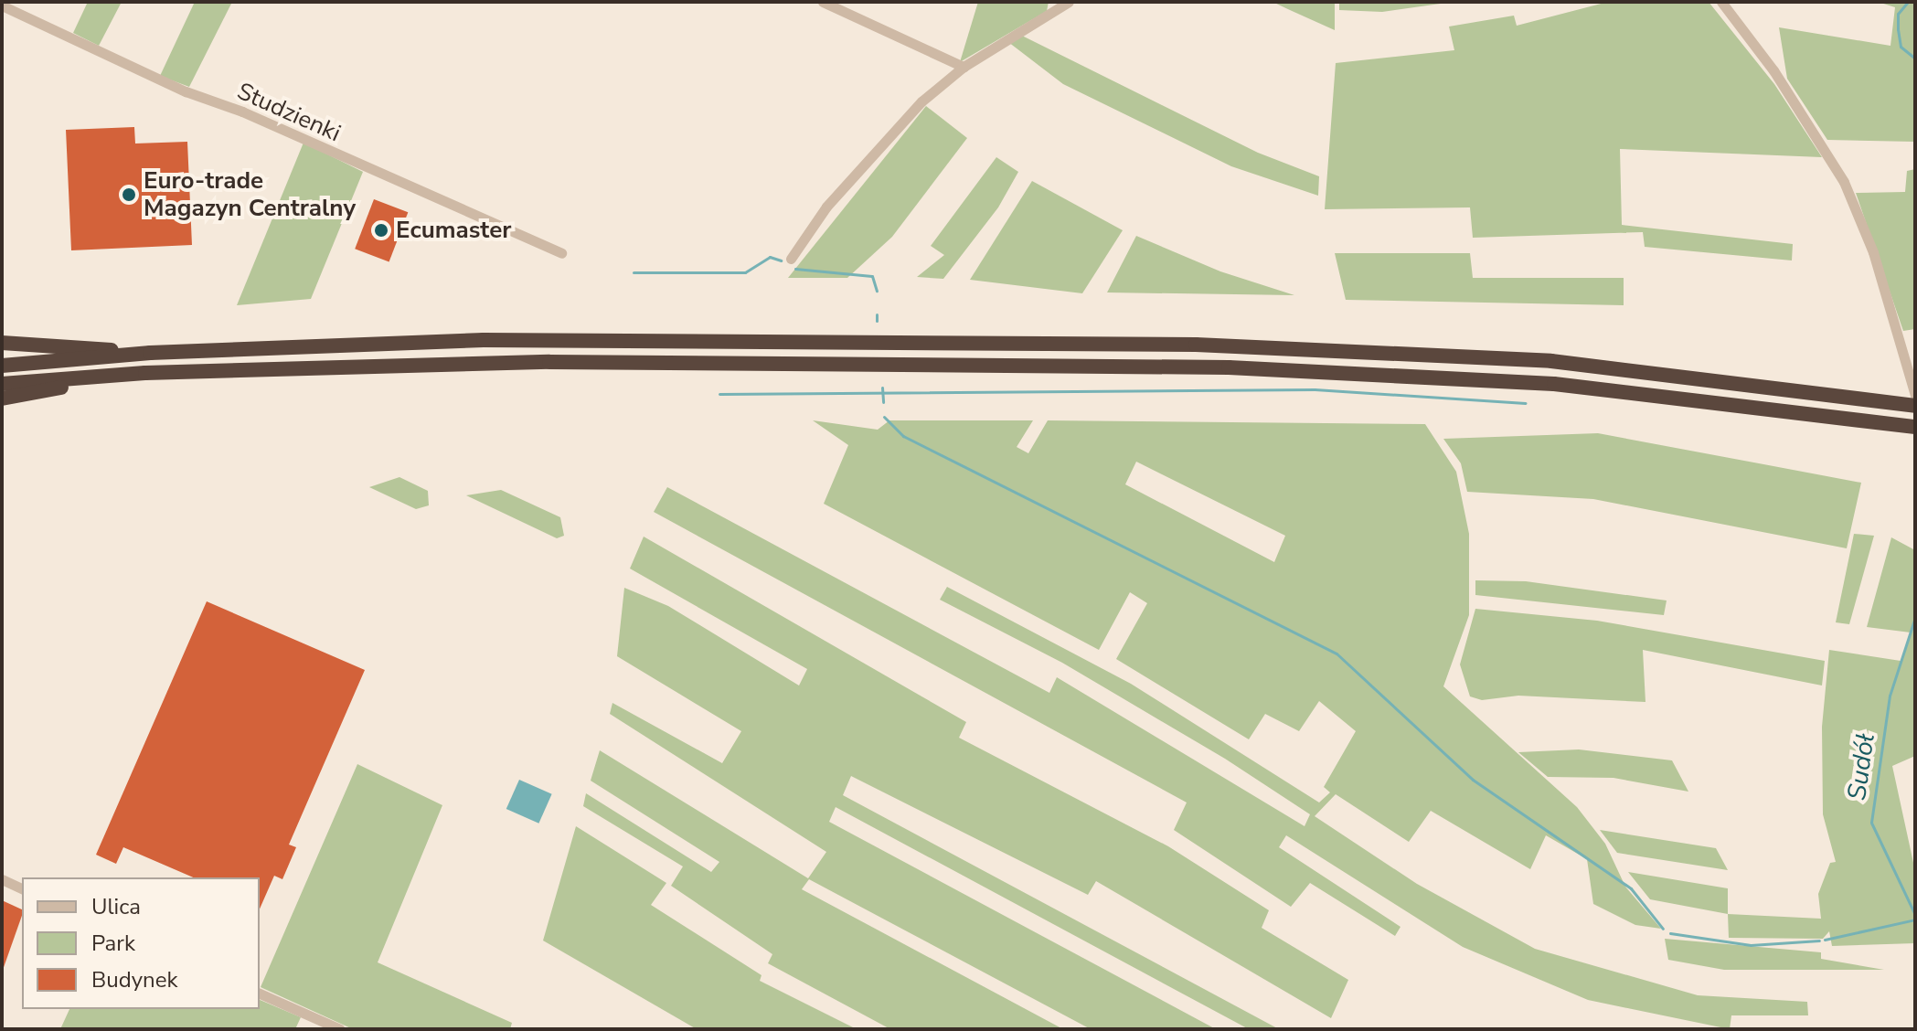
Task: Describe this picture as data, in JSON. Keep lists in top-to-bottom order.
{
  "streets": {
    "street": ["Studzienki"]
  },
  "water": ["Sudół"],
  "places": ["Euro-trade Magazyn Centralny", "Ecumaster"],
  "legend": ["Ulica", "Park", "Budynek"]
}
